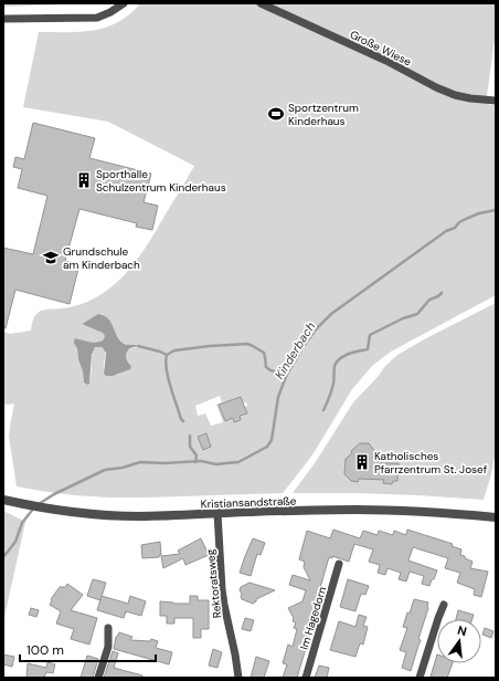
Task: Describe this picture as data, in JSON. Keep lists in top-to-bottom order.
{
  "streets": {
    "street": [
      "Große Wiese",
      "Kristiansandstraße",
      "Rektoratsweg",
      "Im Hagedorn"
    ]
  },
  "crossings": [
    ["Kristiansandstraße", "Rektoratsweg"]
  ],
  "water": ["Kinderbach"],
  "places": {
    "sports": ["Sportzentrum Kinderhaus"],
    "building": ["Sporthalle Schulzentrum Kinderhaus", "Katholisches Pfarrzentrum St. Josef"],
    "school or university": ["Grundschule am Kinderbach"]
  },
  "scale_bar": "100 m",
  "north": "top"
}
